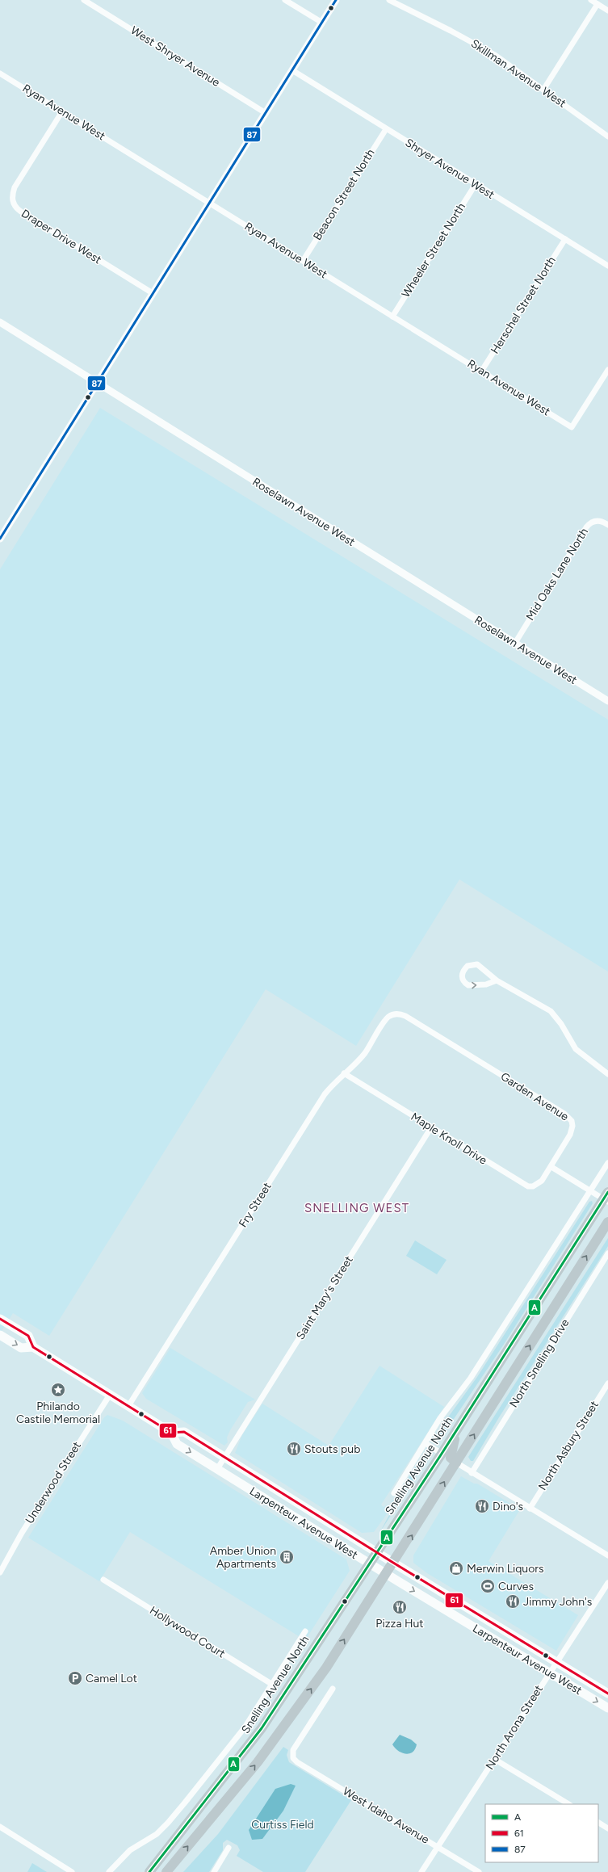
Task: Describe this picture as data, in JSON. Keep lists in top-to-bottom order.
{
  "streets": {
    "main road": ["Snelling Avenue North", "Larpenteur Avenue West"],
    "street": [
      "West Shryer Avenue",
      "Skillman Avenue West",
      "Ryan Avenue West",
      "Shryer Avenue West",
      "Beacon Street North",
      "Draper Drive West",
      "Wheeler Street North",
      "Herschel Street North",
      "Roselawn Avenue West",
      "Mid Oaks Lane North",
      "Garden Avenue",
      "Maple Knoll Drive",
      "Fry Street",
      "Saint Mary's Street",
      "North Snelling Drive",
      "North Asbury Street",
      "Underwood Street",
      "Hollywood Court",
      "North Arona Street",
      "West Idaho Avenue"
    ]
  },
  "crossings": [
    ["Ryan Avenue West", "Beacon Street North"],
    ["Ryan Avenue West", "Draper Drive West"],
    ["Ryan Avenue West", "Wheeler Street North"],
    ["Ryan Avenue West", "Herschel Street North"],
    ["Shryer Avenue West", "Beacon Street North"],
    ["Shryer Avenue West", "Wheeler Street North"],
    ["Shryer Avenue West", "Herschel Street North"],
    ["Roselawn Avenue West", "Mid Oaks Lane North"],
    ["Garden Avenue", "Maple Knoll Drive"],
    ["Garden Avenue", "Fry Street"],
    ["Maple Knoll Drive", "Fry Street"],
    ["Maple Knoll Drive", "Saint Mary's Street"],
    ["Fry Street", "Larpenteur Avenue West"],
    ["Saint Mary's Street", "Larpenteur Avenue West"],
    ["Snelling Avenue North", "Larpenteur Avenue West"],
    ["Underwood Street", "Larpenteur Avenue West"],
    ["Larpenteur Avenue West", "North Arona Street"],
    ["North Arona Street", "West Idaho Avenue"]
  ],
  "districts": ["SNELLING WEST"],
  "parks": ["Curtiss Field"],
  "places": {
    "place": ["Philando Castile Memorial"],
    "restaurant": [
      "Stouts pub",
      "Dino's",
      "Jimmy John's",
      "Pizza Hut"
    ],
    "building": ["Amber Union Apartments"],
    "shop": ["Merwin Liquors"],
    "sports": ["Curves"],
    "parking": ["Camel Lot"]
  },
  "lines": ["transit line 87", "transit line A", "transit line 61"],
  "legend": ["A", "61", "87"]
}
